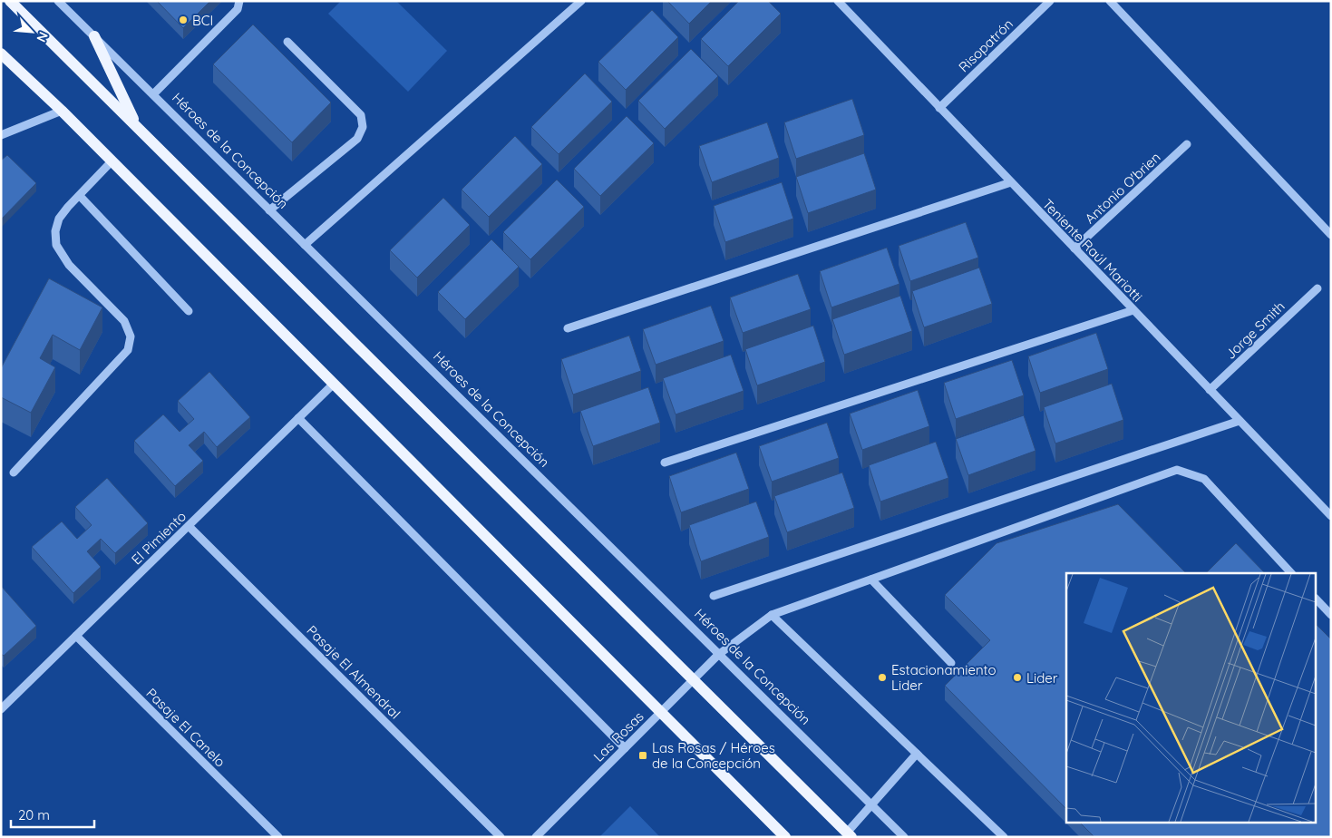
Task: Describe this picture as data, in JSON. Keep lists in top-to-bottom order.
{
  "streets": {
    "street": [
      "Risopatrón",
      "Héroes de la Concepción",
      "Antonio O'brien",
      "Teniente Raúl Mariotti",
      "Jorge Smith",
      "El Pimiento",
      "Pasaje El Almendral",
      "Pasaje El Canelo",
      "Las Rosas"
    ]
  },
  "crossings": [
    ["Risopatrón", "Teniente Raúl Mariotti"],
    ["Héroes de la Concepción", "Las Rosas"],
    ["Antonio O'brien", "Teniente Raúl Mariotti"],
    ["Teniente Raúl Mariotti", "Jorge Smith"],
    ["El Pimiento", "Pasaje El Almendral"],
    ["El Pimiento", "Pasaje El Canelo"]
  ],
  "places": {
    "other": ["BCI", "Estacionamiento Lider", "Lider"],
    "transit": ["Las Rosas / Héroes de la Concepción"]
  },
  "scale_bar": "20 m",
  "north": "bottom right"
}
